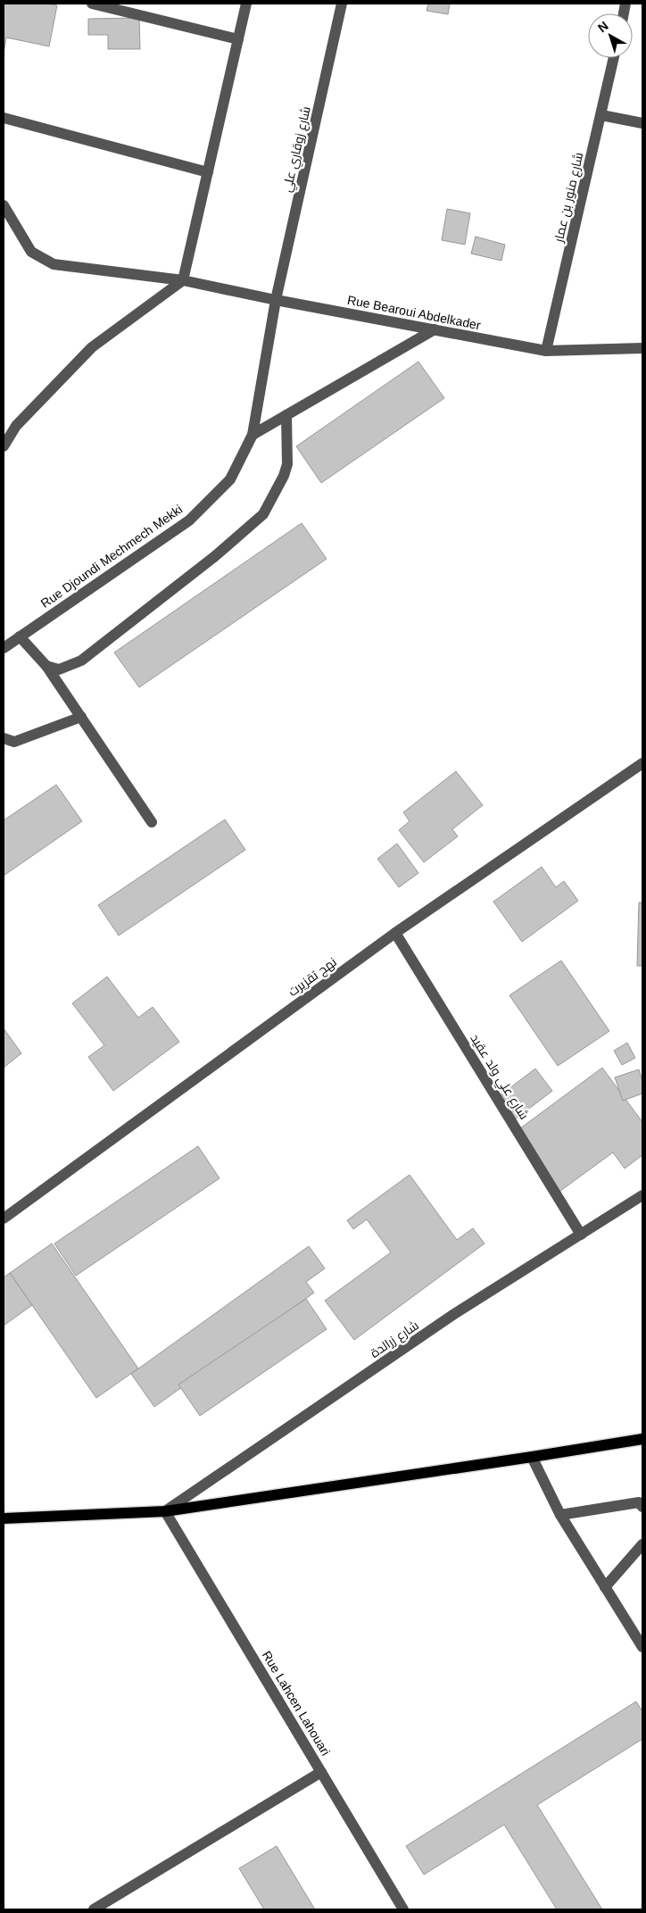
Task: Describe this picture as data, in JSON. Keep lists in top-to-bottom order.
{
  "streets": {
    "street": [
      "شارع زوقاري علي",
      "شارع منور بن عمار",
      "Rue Bearoui Abdelkader",
      "Rue Djoundi Mechmech Mekki",
      "نهج تقزيرت",
      "شارع علي ولد عقيد",
      "شارع زرالدة",
      "Rue Lahcen Lahouari"
    ]
  },
  "crossings": [
    ["شارع زوقاري علي", "Rue Bearoui Abdelkader"],
    ["شارع زوقاري علي", "Rue Djoundi Mechmech Mekki"],
    ["شارع منور بن عمار", "Rue Bearoui Abdelkader"],
    ["Rue Bearoui Abdelkader", "Rue Djoundi Mechmech Mekki"],
    ["نهج تقزيرت", "شارع علي ولد عقيد"],
    ["شارع علي ولد عقيد", "شارع زرالدة"],
    ["شارع زرالدة", "Rue Lahcen Lahouari"]
  ],
  "north": "top left"
}
